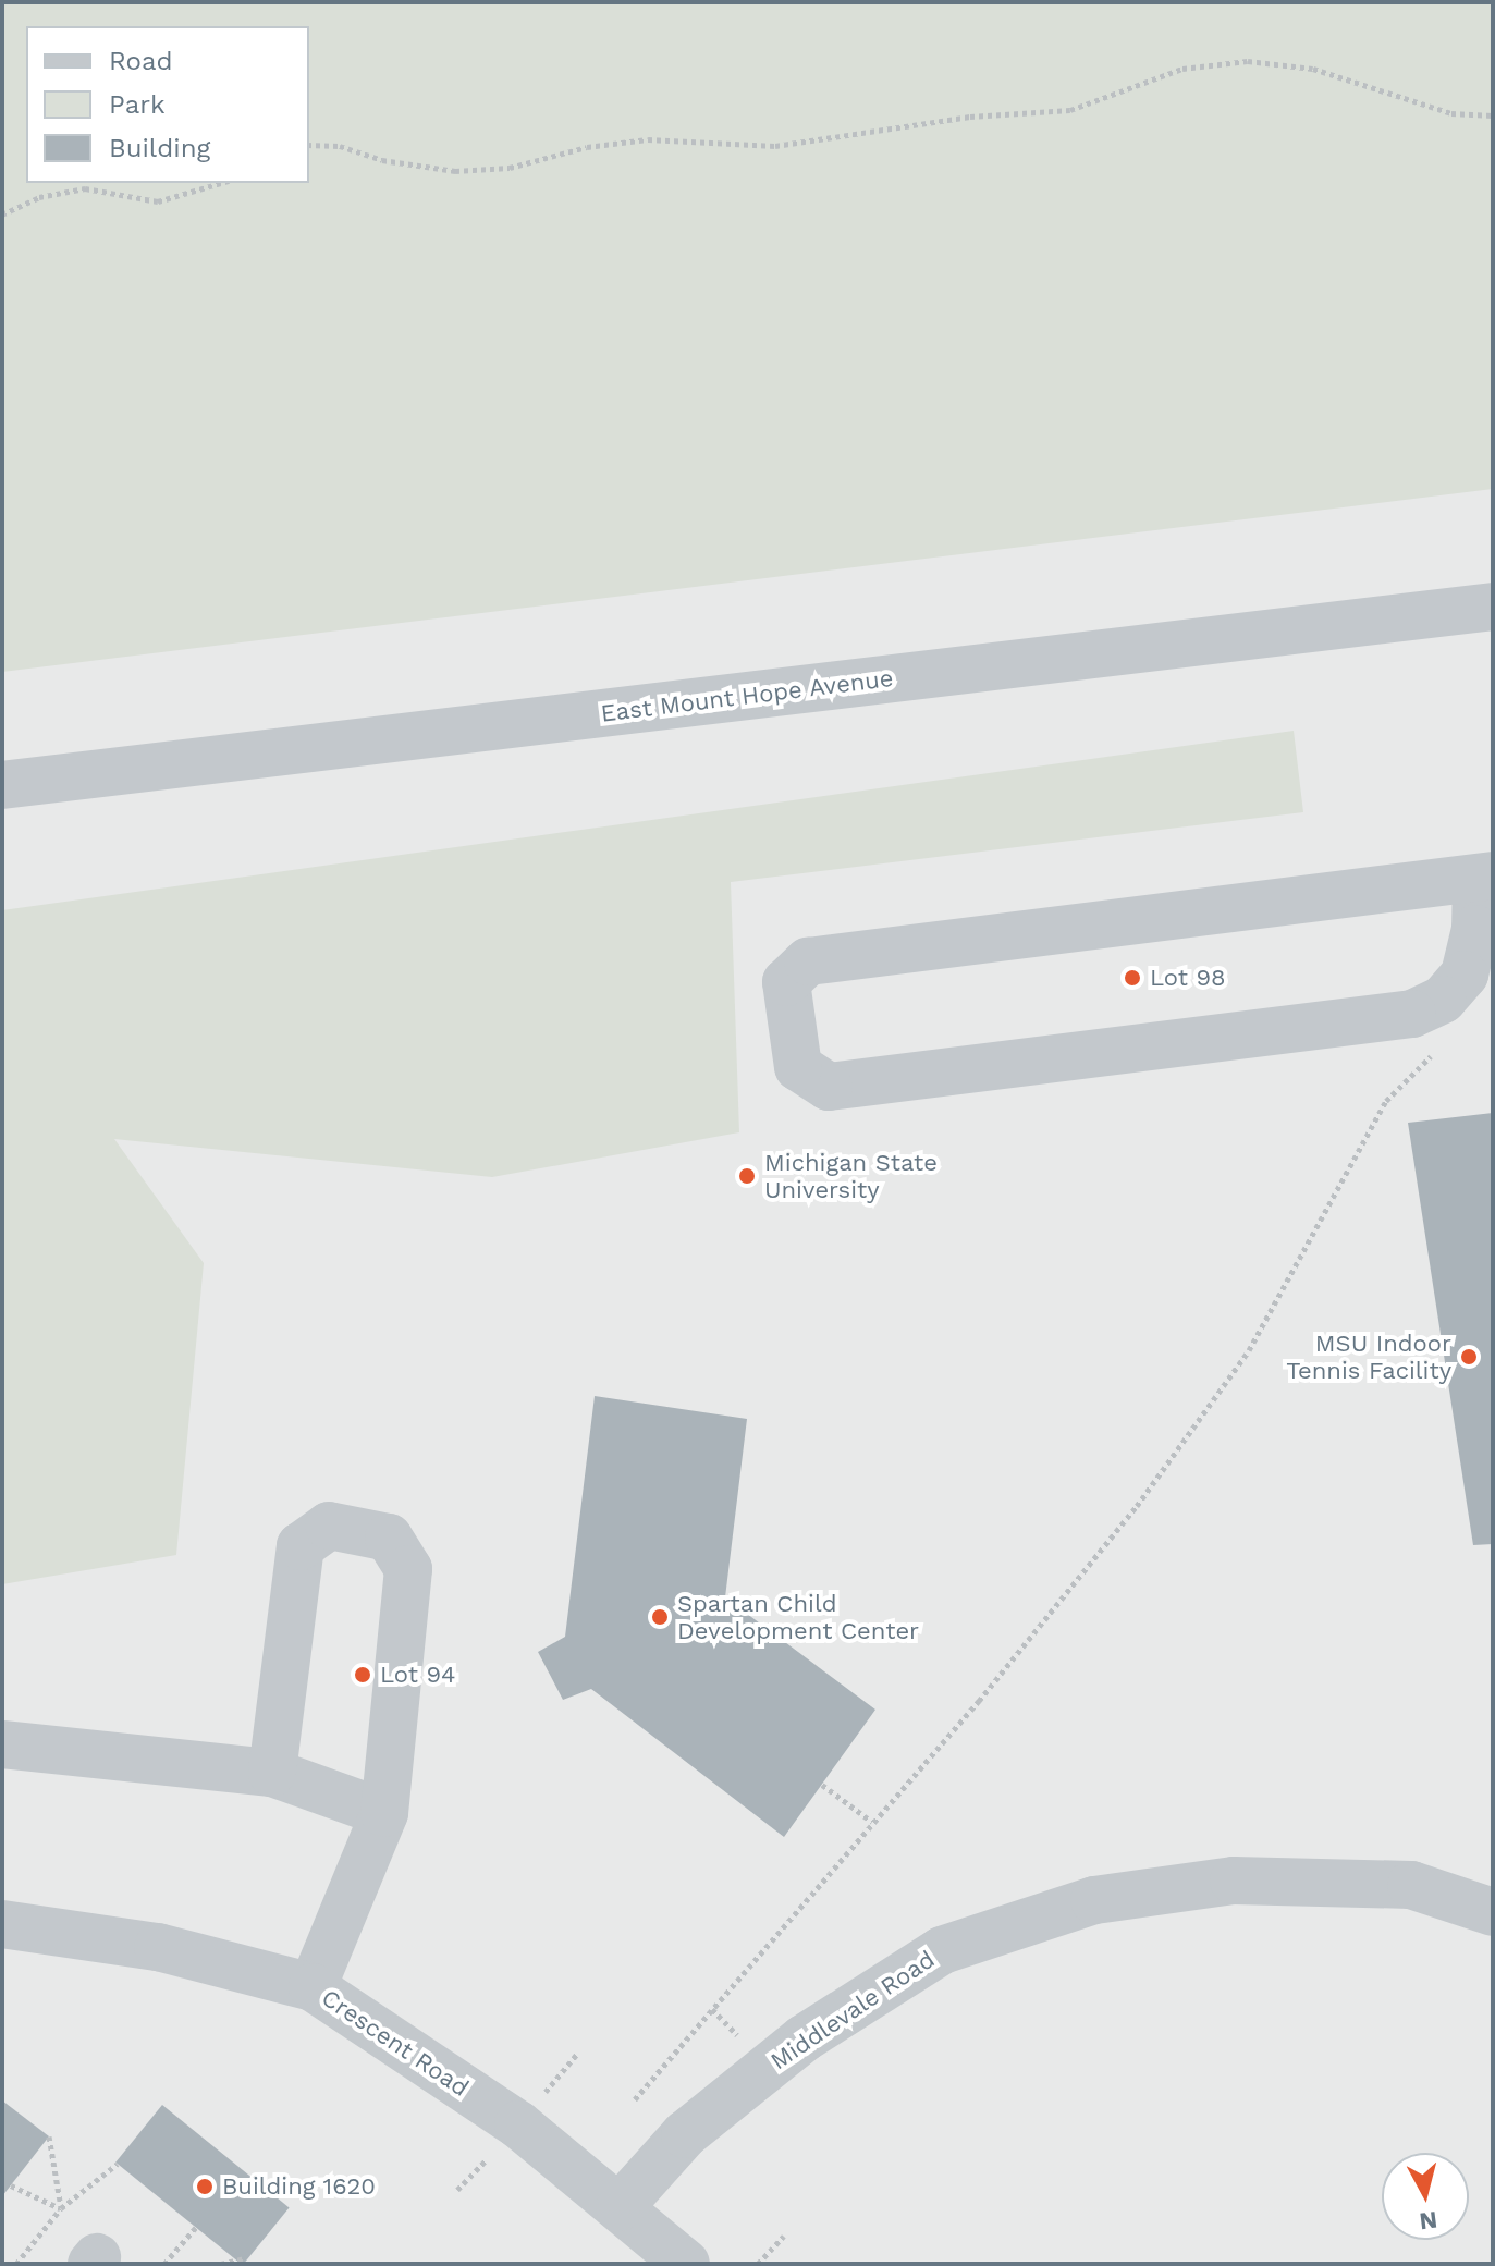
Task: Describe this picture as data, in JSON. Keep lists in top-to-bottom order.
{
  "streets": {
    "street": ["East Mount Hope Avenue", "Middlevale Road", "Crescent Road"]
  },
  "crossings": [
    ["Middlevale Road", "Crescent Road"]
  ],
  "places": [
    "Lot 98",
    "Michigan State University",
    "MSU Indoor Tennis Facility",
    "Spartan Child Development Center",
    "Lot 94",
    "Building 1620"
  ],
  "legend": ["Road", "Park", "Building"],
  "north": "bottom"
}
